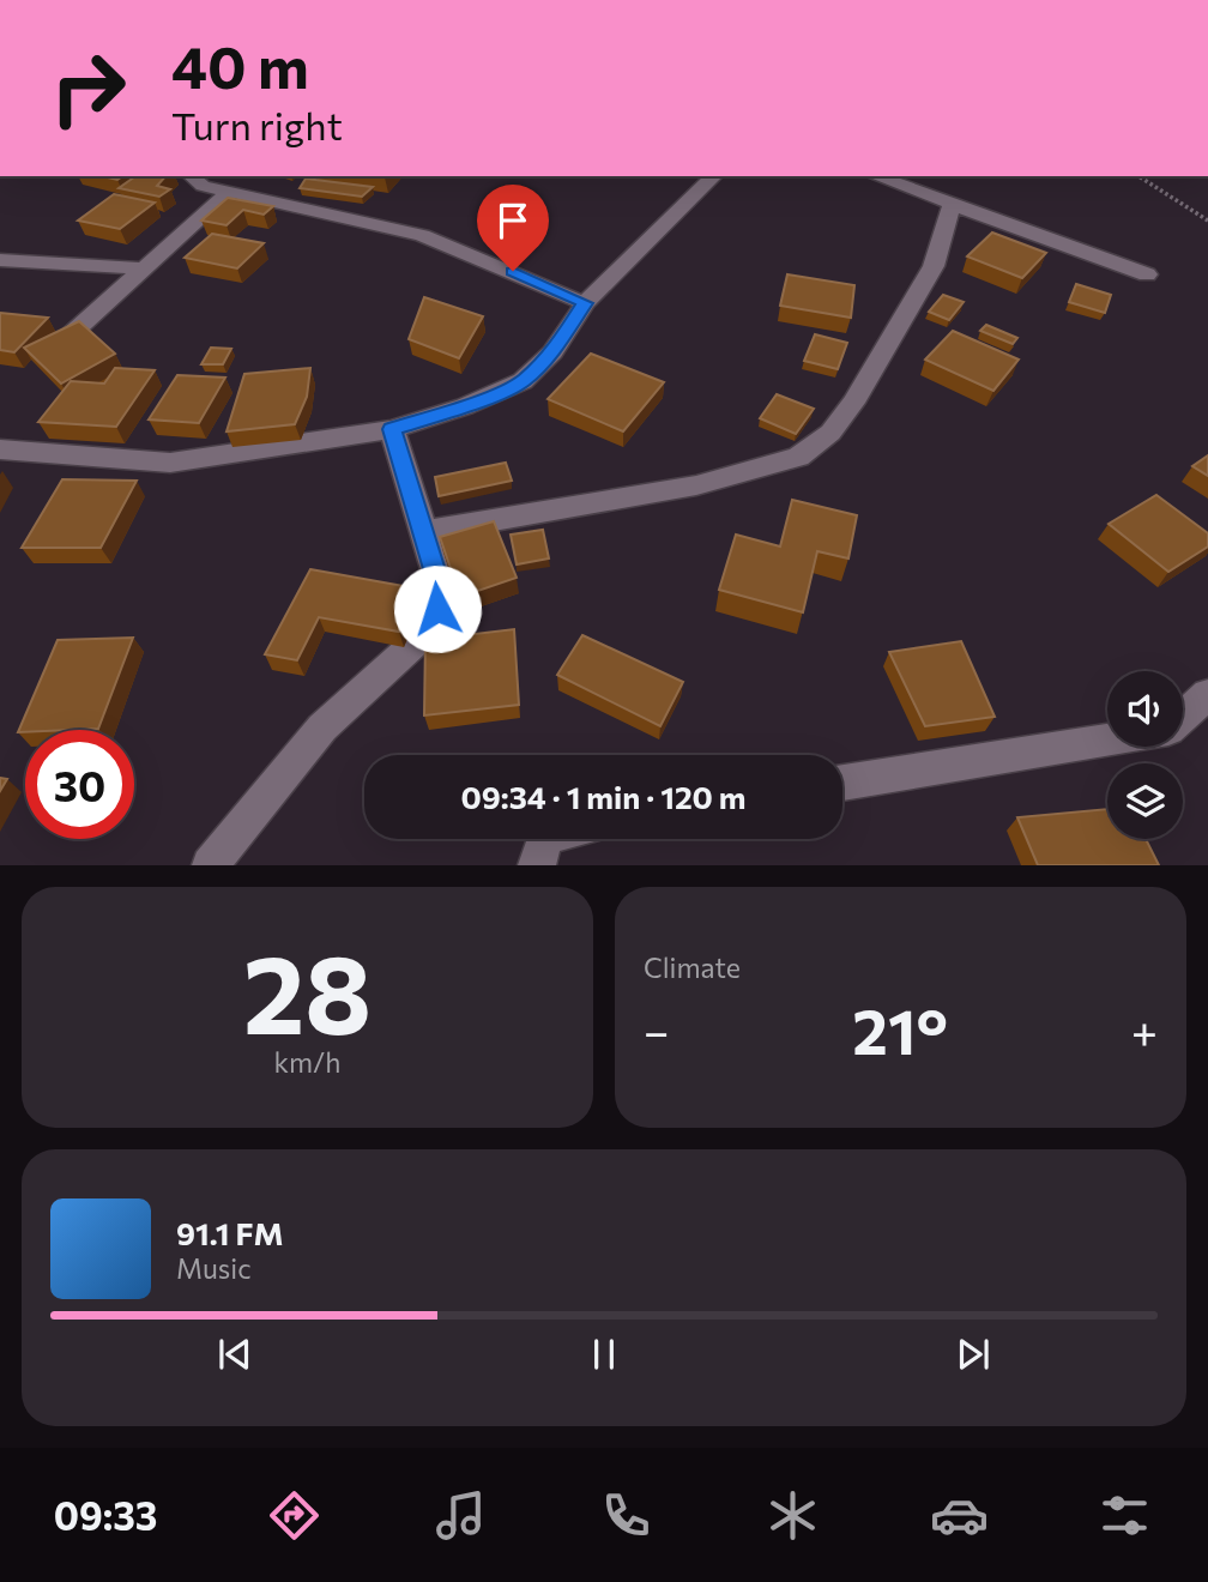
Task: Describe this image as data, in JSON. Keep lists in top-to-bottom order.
{
  "page": {
    "turn": ["40 m", "Turn right"],
    "limit": "30",
    "trip": "09:34 · 1 min · 120 m",
    "tile": [
      ["28", "km/h"],
      "Climate"
    ],
    "heat": ["−", "21°", "+"],
    "song": ["91.1 FM", "Music"],
    "tabs": "09:33"
  }
}
